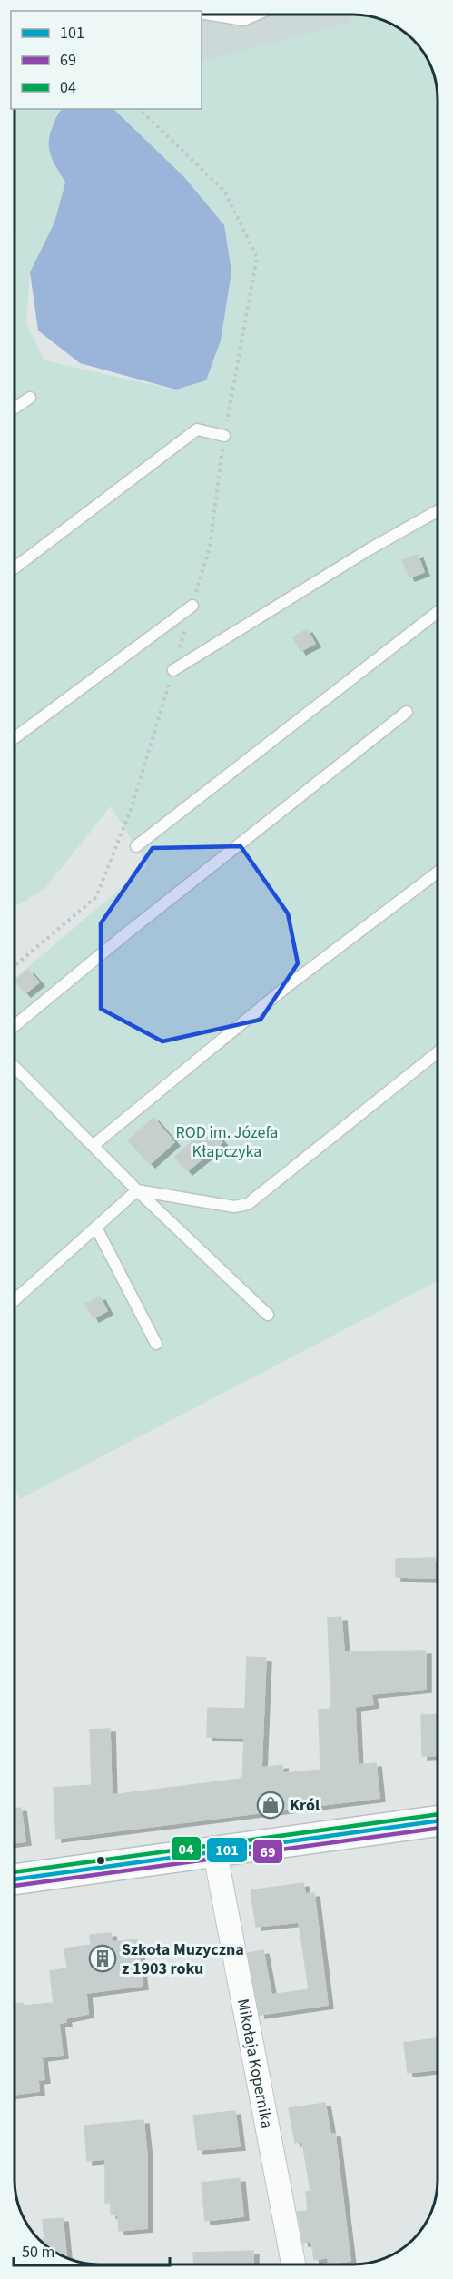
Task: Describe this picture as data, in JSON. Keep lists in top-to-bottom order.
{
  "streets": {
    "street": ["Mikołaja Kopernika"]
  },
  "parks": ["ROD im. Józefa Kłapczyka"],
  "places": {
    "shop": ["Król"],
    "building": ["Szkoła Muzyczna z 1903 roku"]
  },
  "lines": ["transit line 04", "transit line 101", "transit line 69"],
  "legend": ["101", "69", "04"],
  "scale_bar": "50 m"
}
